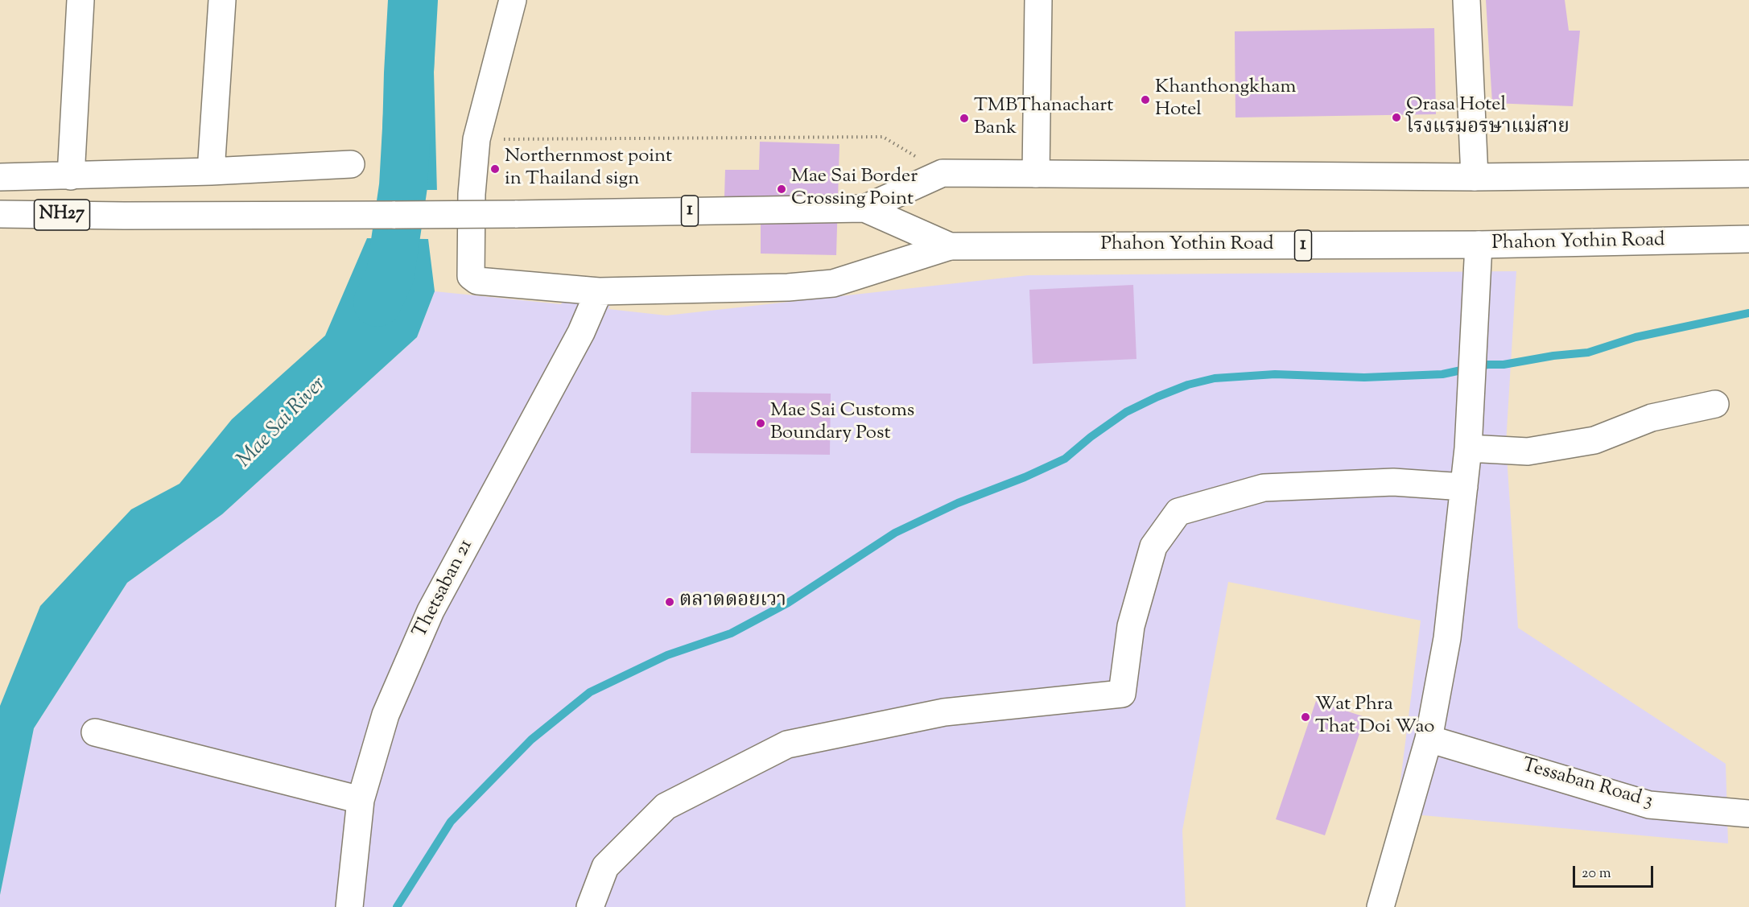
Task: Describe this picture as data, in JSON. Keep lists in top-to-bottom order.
{
  "streets": {
    "street": [
      "1",
      "NH27",
      "Phahon Yothin Road",
      "Thetsaban 21",
      "Tessaban Road 3"
    ]
  },
  "crossings": [
    ["NH27", "Phahon Yothin Road"]
  ],
  "water": ["Mae Sai River"],
  "places": [
    "Khanthongkham Hotel",
    "Orasa Hotel โรงแรมอรษาแม่สาย",
    "TMBThanachart Bank",
    "Northernmost point in Thailand sign",
    "Mae Sai Border Crossing Point",
    "Mae Sai Customs Boundary Post",
    "ตลาดดอยเวา",
    "Wat Phra That Doi Wao"
  ],
  "scale_bar": "20 m"
}
